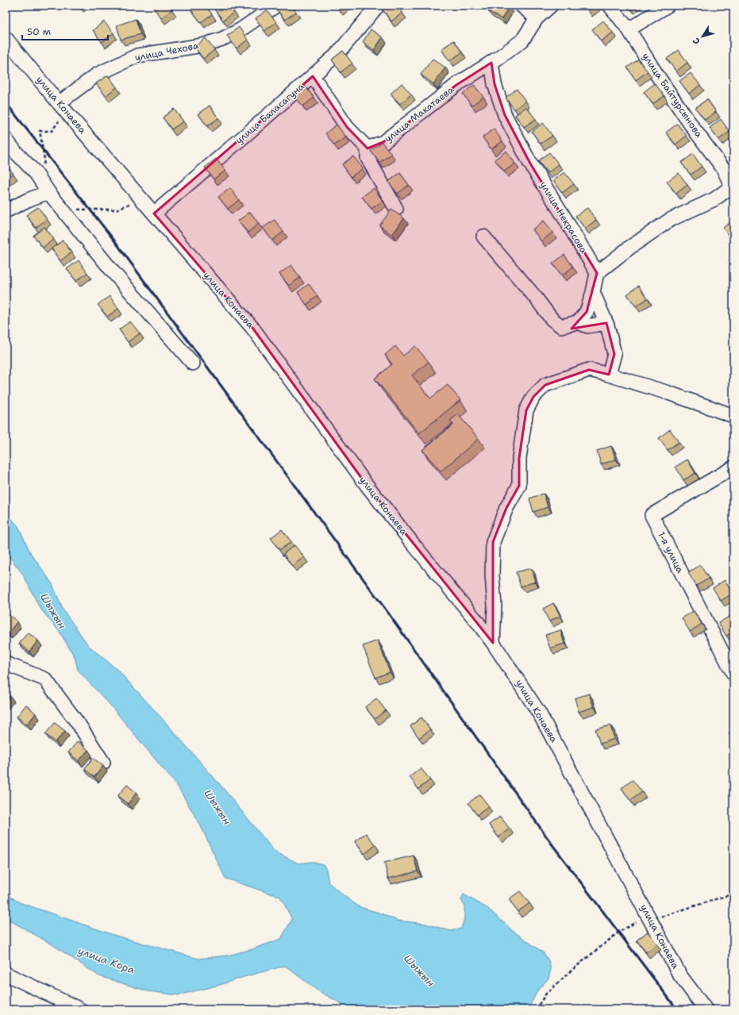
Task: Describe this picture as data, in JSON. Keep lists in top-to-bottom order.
{
  "streets": {
    "street": [
      "улица Чехова",
      "улица Байтурсынова",
      "улица Конаева",
      "улица Баласагуна",
      "улица Макатаева",
      "улица Некрасова",
      "1-я улица"
    ]
  },
  "crossings": [
    ["улица Чехова", "улица Конаева"],
    ["улица Байтурсынова", "улица Некрасова"],
    ["улица Конаева", "улица Баласагуна"],
    ["улица Макатаева", "улица Некрасова"]
  ],
  "water": ["Шыжын", "улица Кора"],
  "scale_bar": "50 m",
  "north": "bottom left"
}
